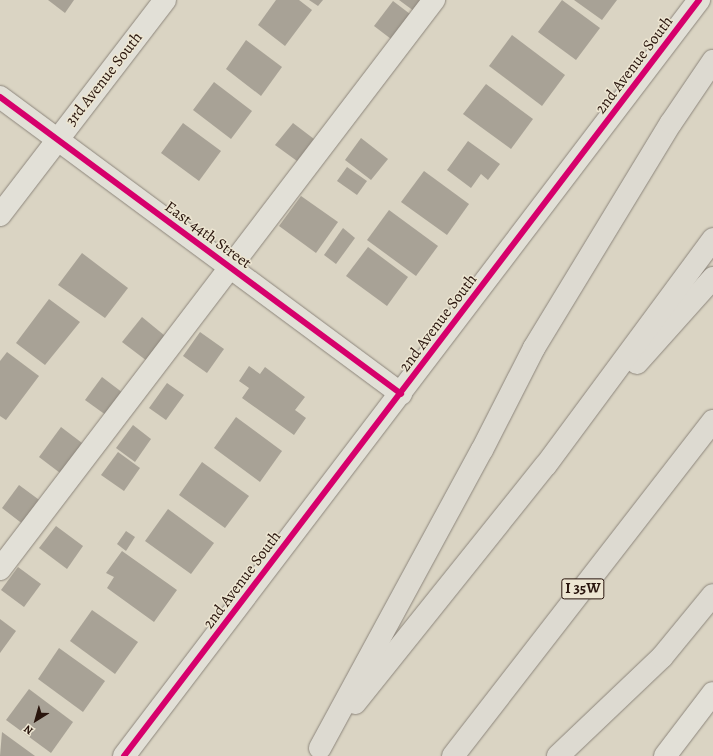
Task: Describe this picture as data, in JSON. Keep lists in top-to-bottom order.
{
  "streets": {
    "highway": ["I 35W"],
    "street": ["2nd Avenue South", "3rd Avenue South", "East 44th Street"]
  },
  "crossings": [
    ["2nd Avenue South", "East 44th Street"],
    ["3rd Avenue South", "East 44th Street"]
  ],
  "north": "bottom left"
}
